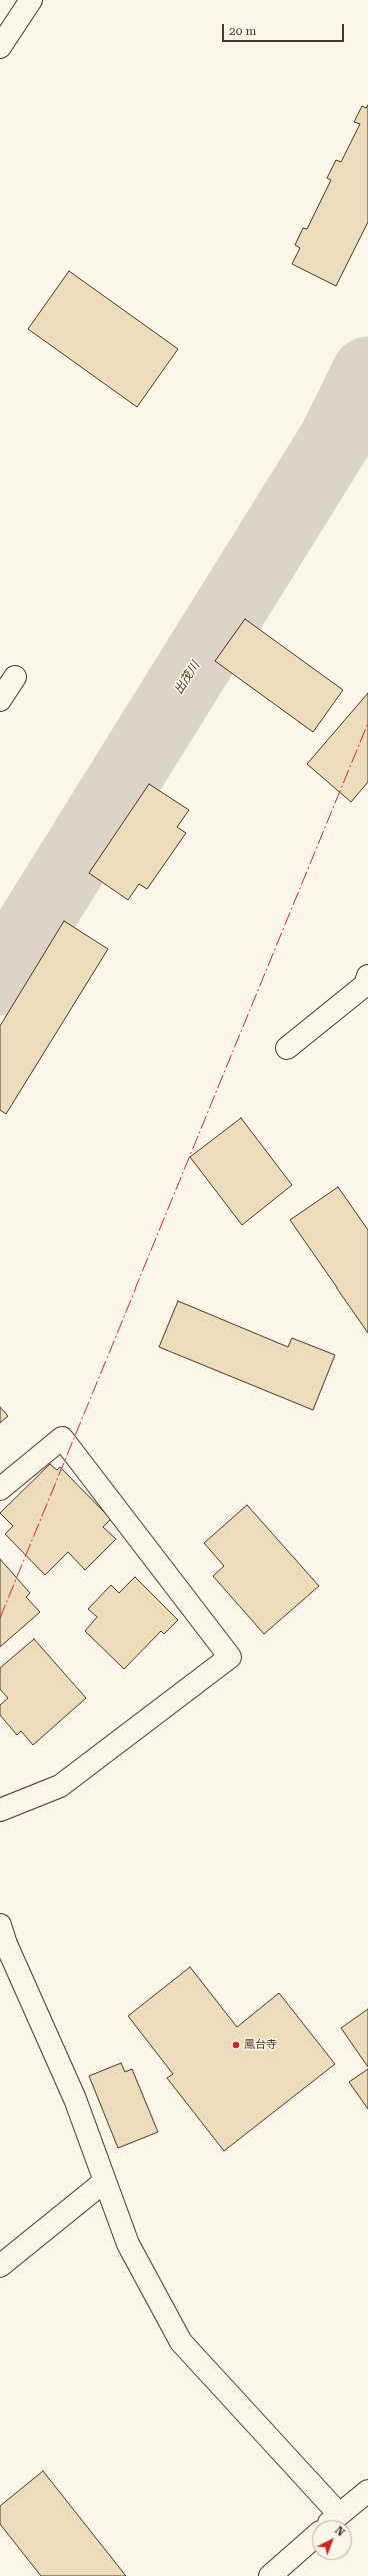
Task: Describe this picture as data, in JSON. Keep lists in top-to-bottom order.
{
  "water": ["出茂川"],
  "places": ["鳳台寺"],
  "scale_bar": "20 m",
  "north": "top right"
}
